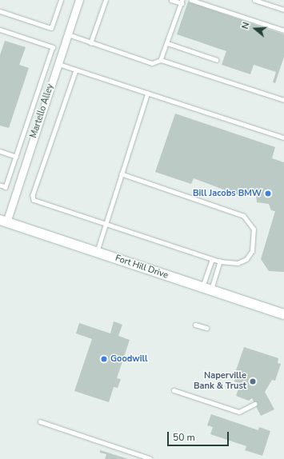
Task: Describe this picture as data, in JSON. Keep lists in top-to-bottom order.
{
  "streets": {
    "street": ["Martello Alley", "Fort Hill Drive"]
  },
  "crossings": [
    ["Martello Alley", "Fort Hill Drive"]
  ],
  "places": ["Bill Jacobs BMW", "Goodwill", "Naperville Bank & Trust"],
  "scale_bar": "50 m",
  "north": "left"
}
